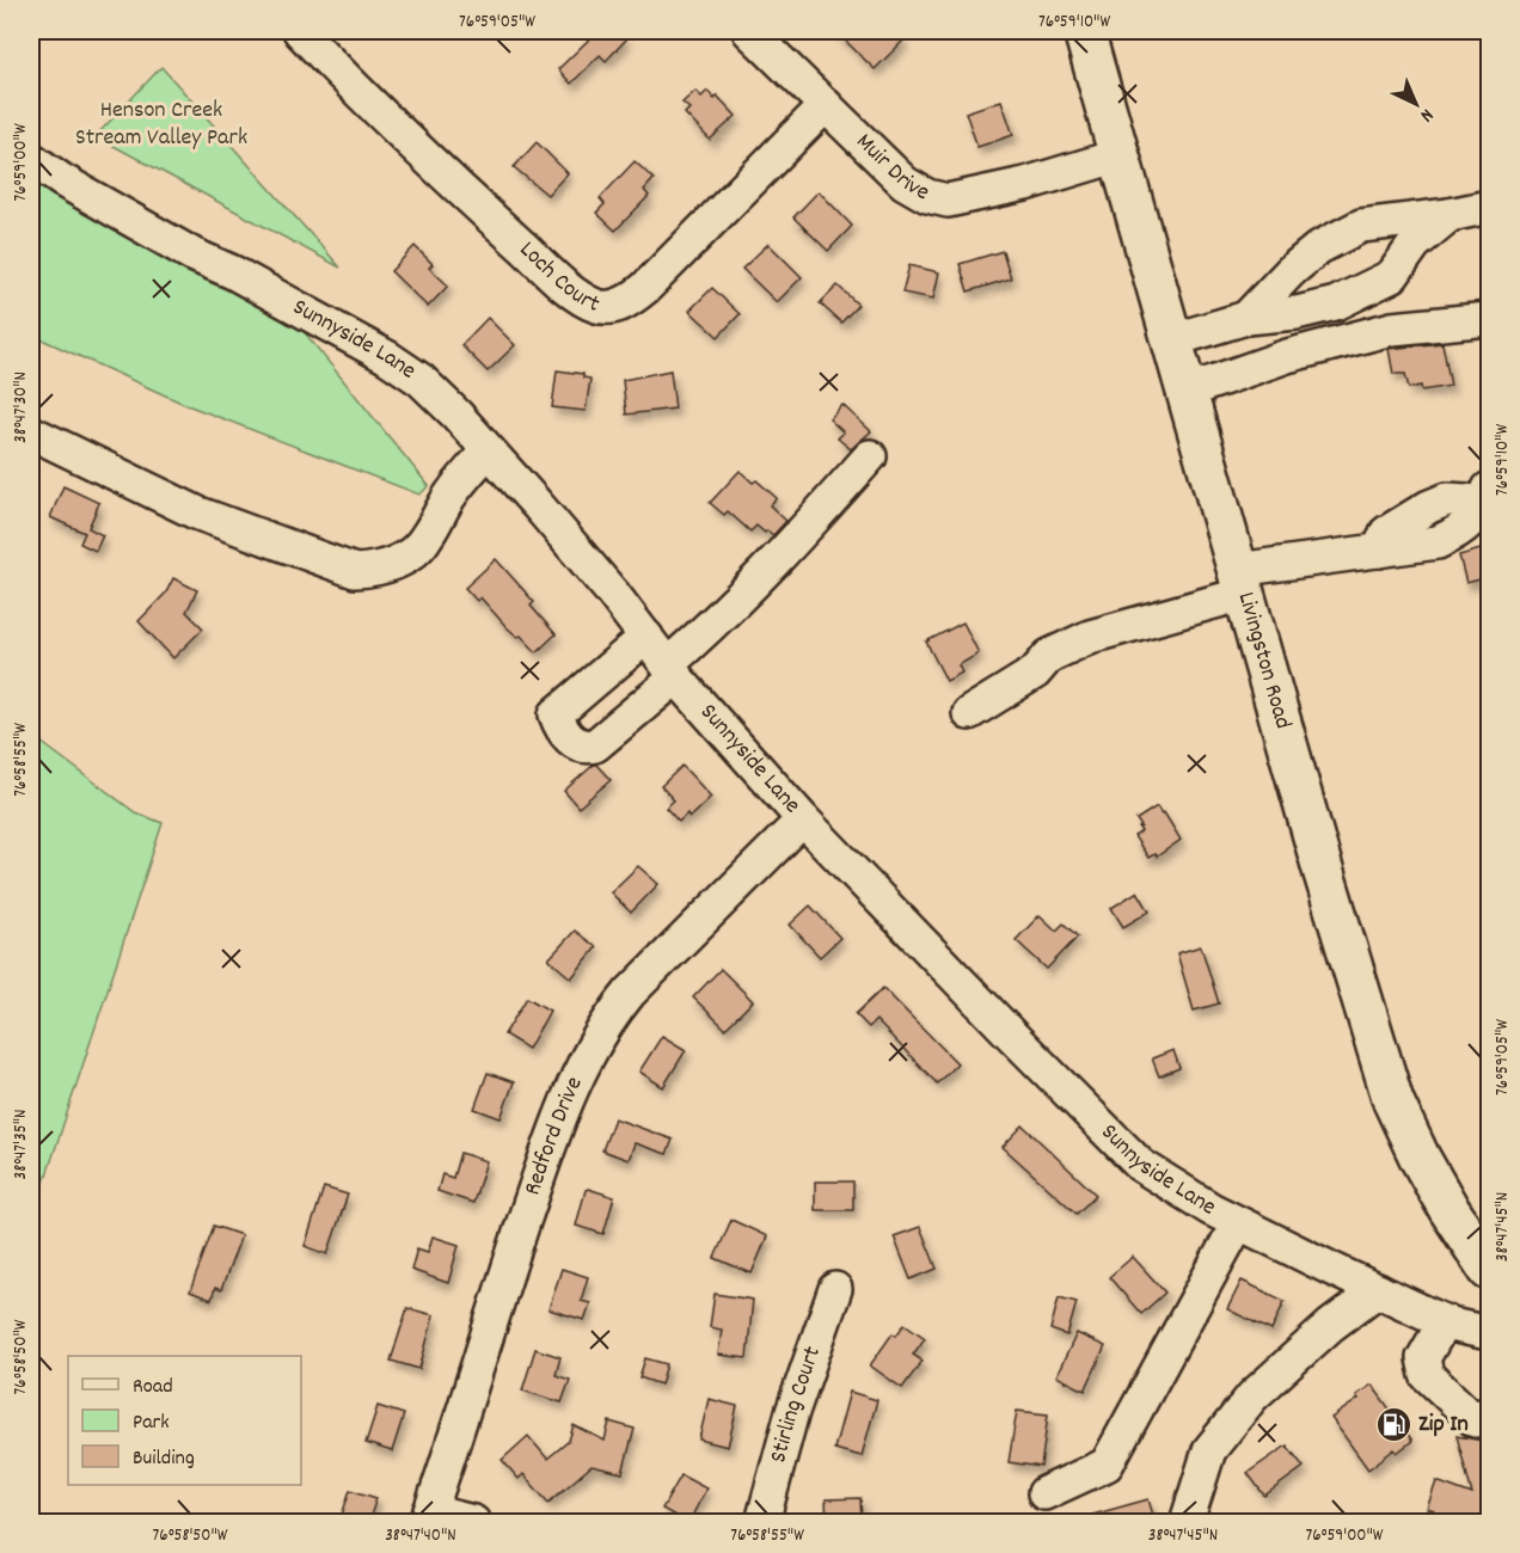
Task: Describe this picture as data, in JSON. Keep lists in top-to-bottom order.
{
  "streets": {
    "main road": ["Livingston Road"],
    "street": [
      "Muir Drive",
      "Loch Court",
      "Sunnyside Lane",
      "Redford Drive",
      "Stirling Court"
    ]
  },
  "crossings": [
    ["Muir Drive", "Loch Court"],
    ["Muir Drive", "Livingston Road"],
    ["Sunnyside Lane", "Redford Drive"]
  ],
  "parks": ["Henson Creek Stream Valley Park"],
  "places": {
    "fuel station": ["Zip In"]
  },
  "legend": ["Road", "Park", "Building"],
  "north": "bottom right",
  "coordinates": [
    "76°59'05\"W",
    "76°59'10\"W",
    "76°59'00\"W",
    "38°47'30\"N",
    "76°58'55\"W",
    "38°47'35\"N",
    "38°47'45\"N",
    "76°58'50\"W",
    "38°47'40\"N"
  ]
}
